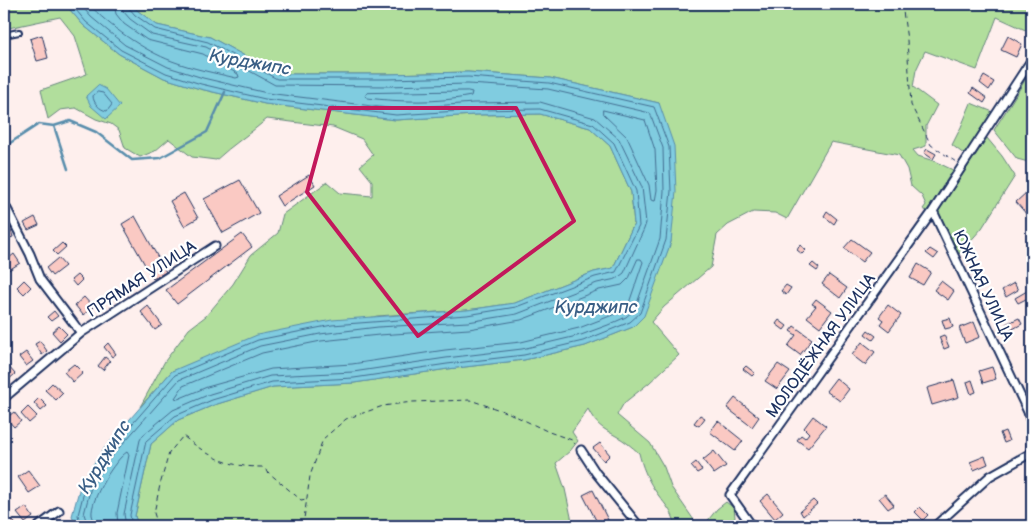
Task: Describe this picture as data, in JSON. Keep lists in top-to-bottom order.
{
  "streets": {
    "street": ["ПРЯМАЯ УЛИЦА", "ЮЖНАЯ УЛИЦА", "МОЛОДЁЖНАЯ УЛИЦА"]
  },
  "crossings": [
    ["ЮЖНАЯ УЛИЦА", "МОЛОДЁЖНАЯ УЛИЦА"]
  ],
  "water": ["Курджипс"]
}
